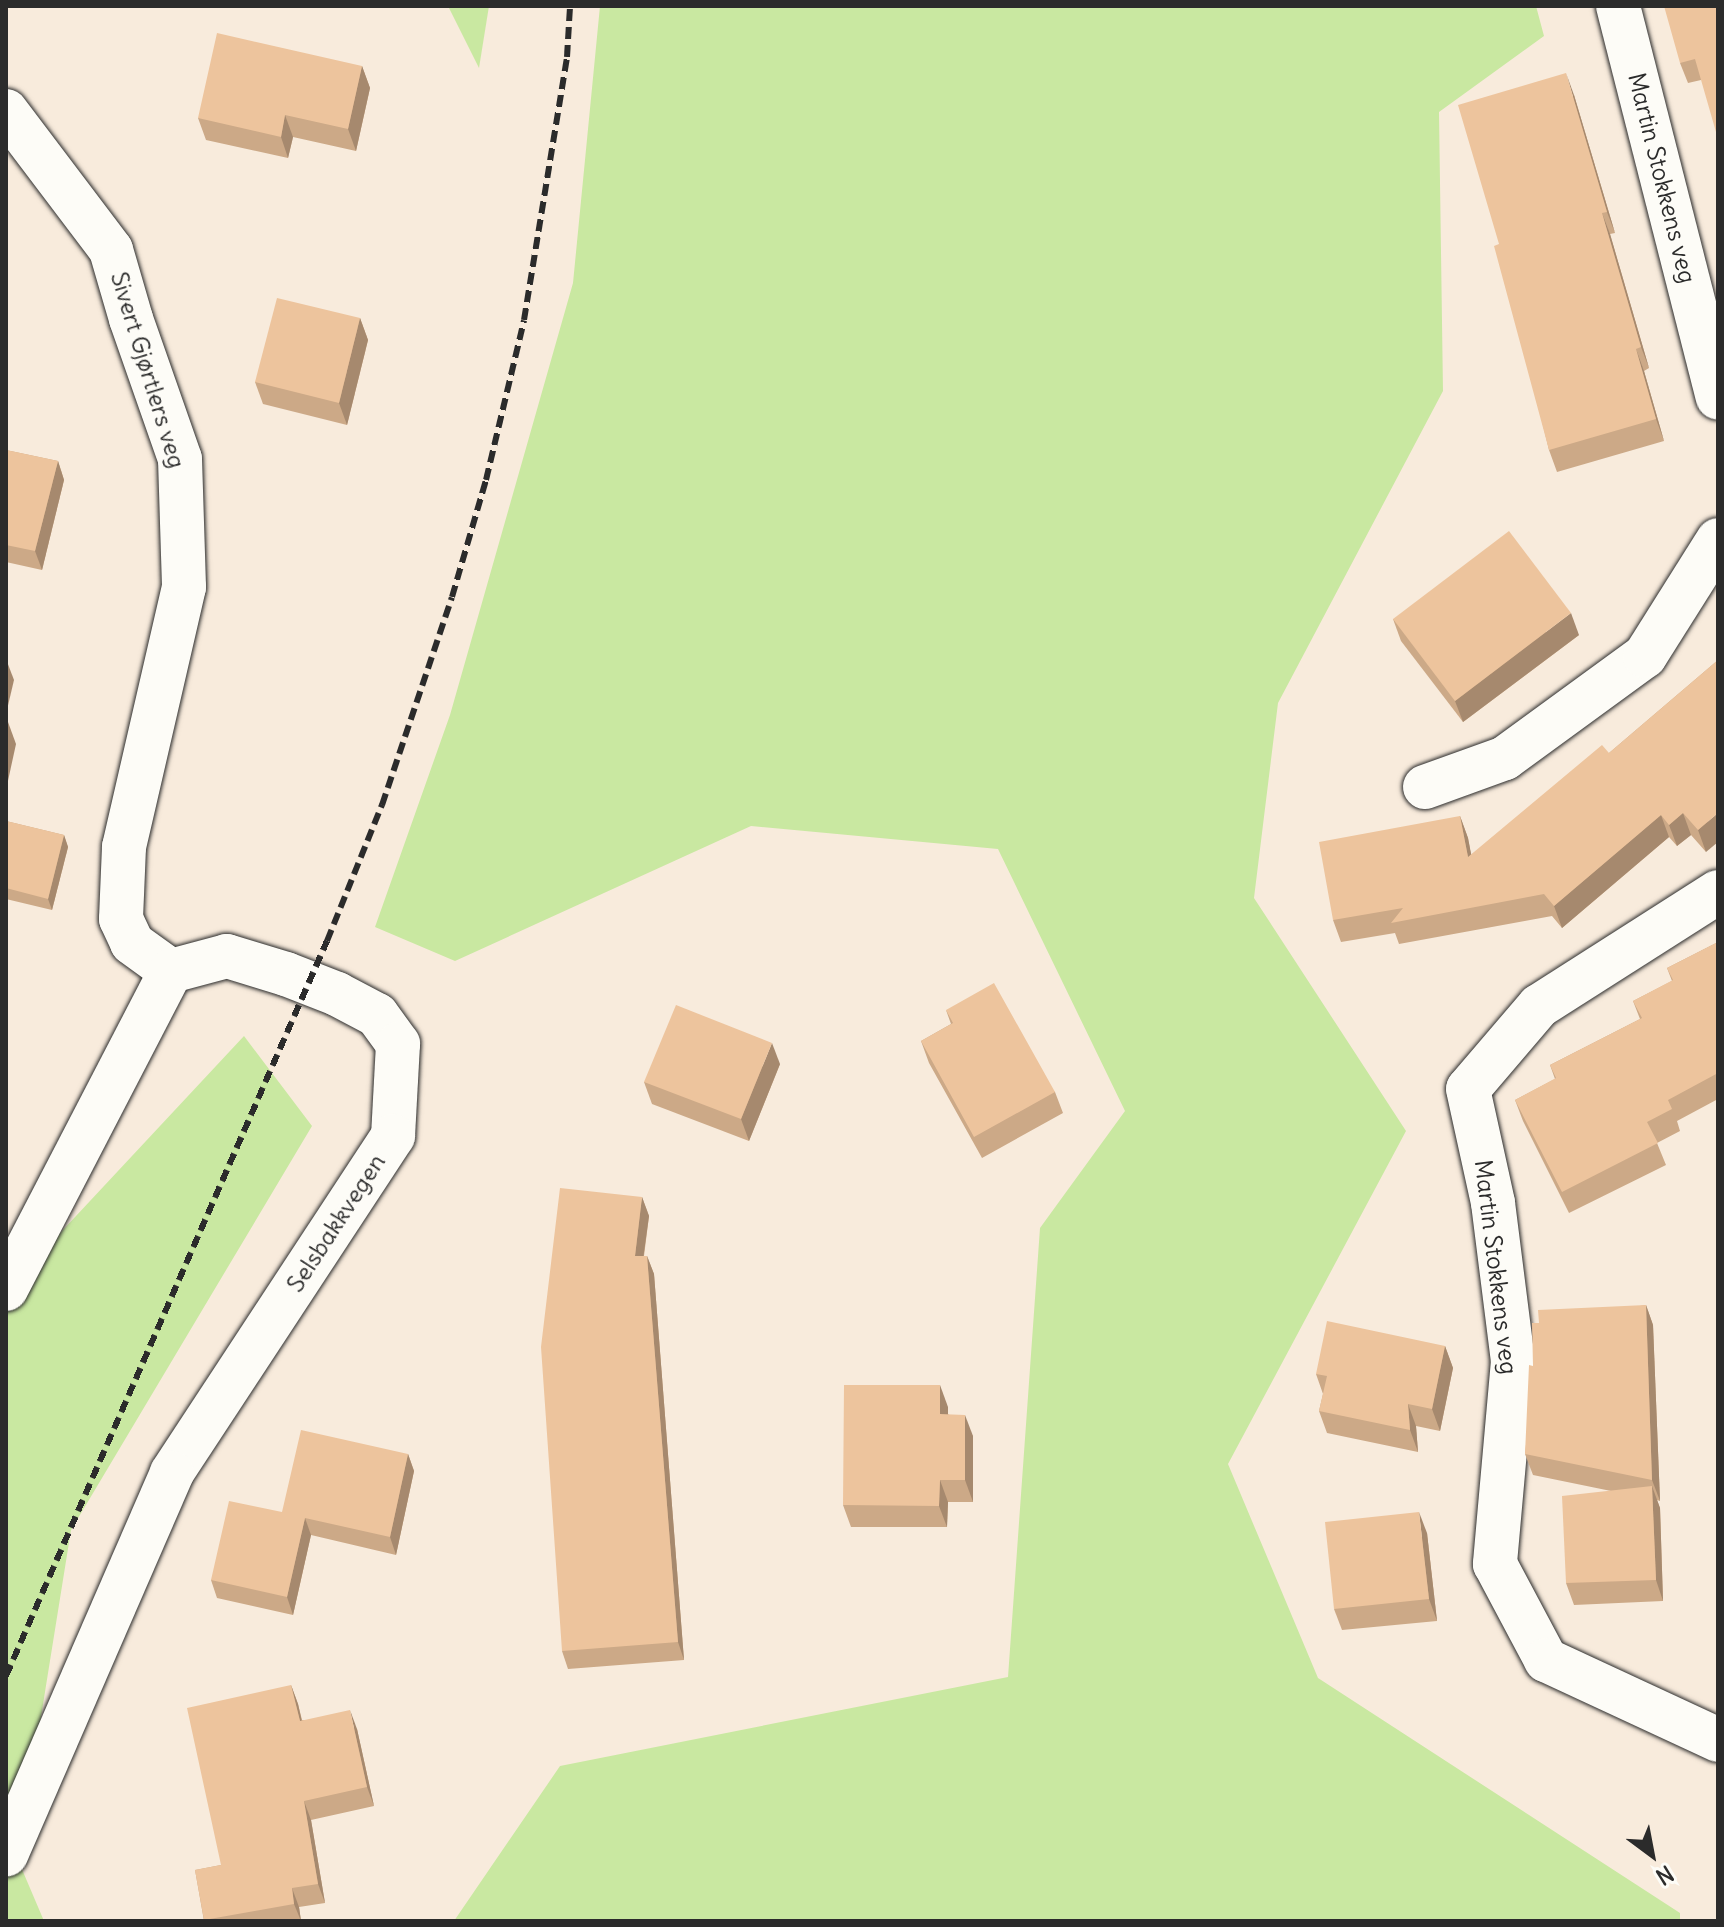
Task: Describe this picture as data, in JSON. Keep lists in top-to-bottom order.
{
  "streets": {
    "street": ["Martin Stokkens veg", "Sivert Gjørtlers veg", "Selsbakkvegen"]
  },
  "crossings": [
    ["Sivert Gjørtlers veg", "Selsbakkvegen"]
  ],
  "north": "bottom right"
}
